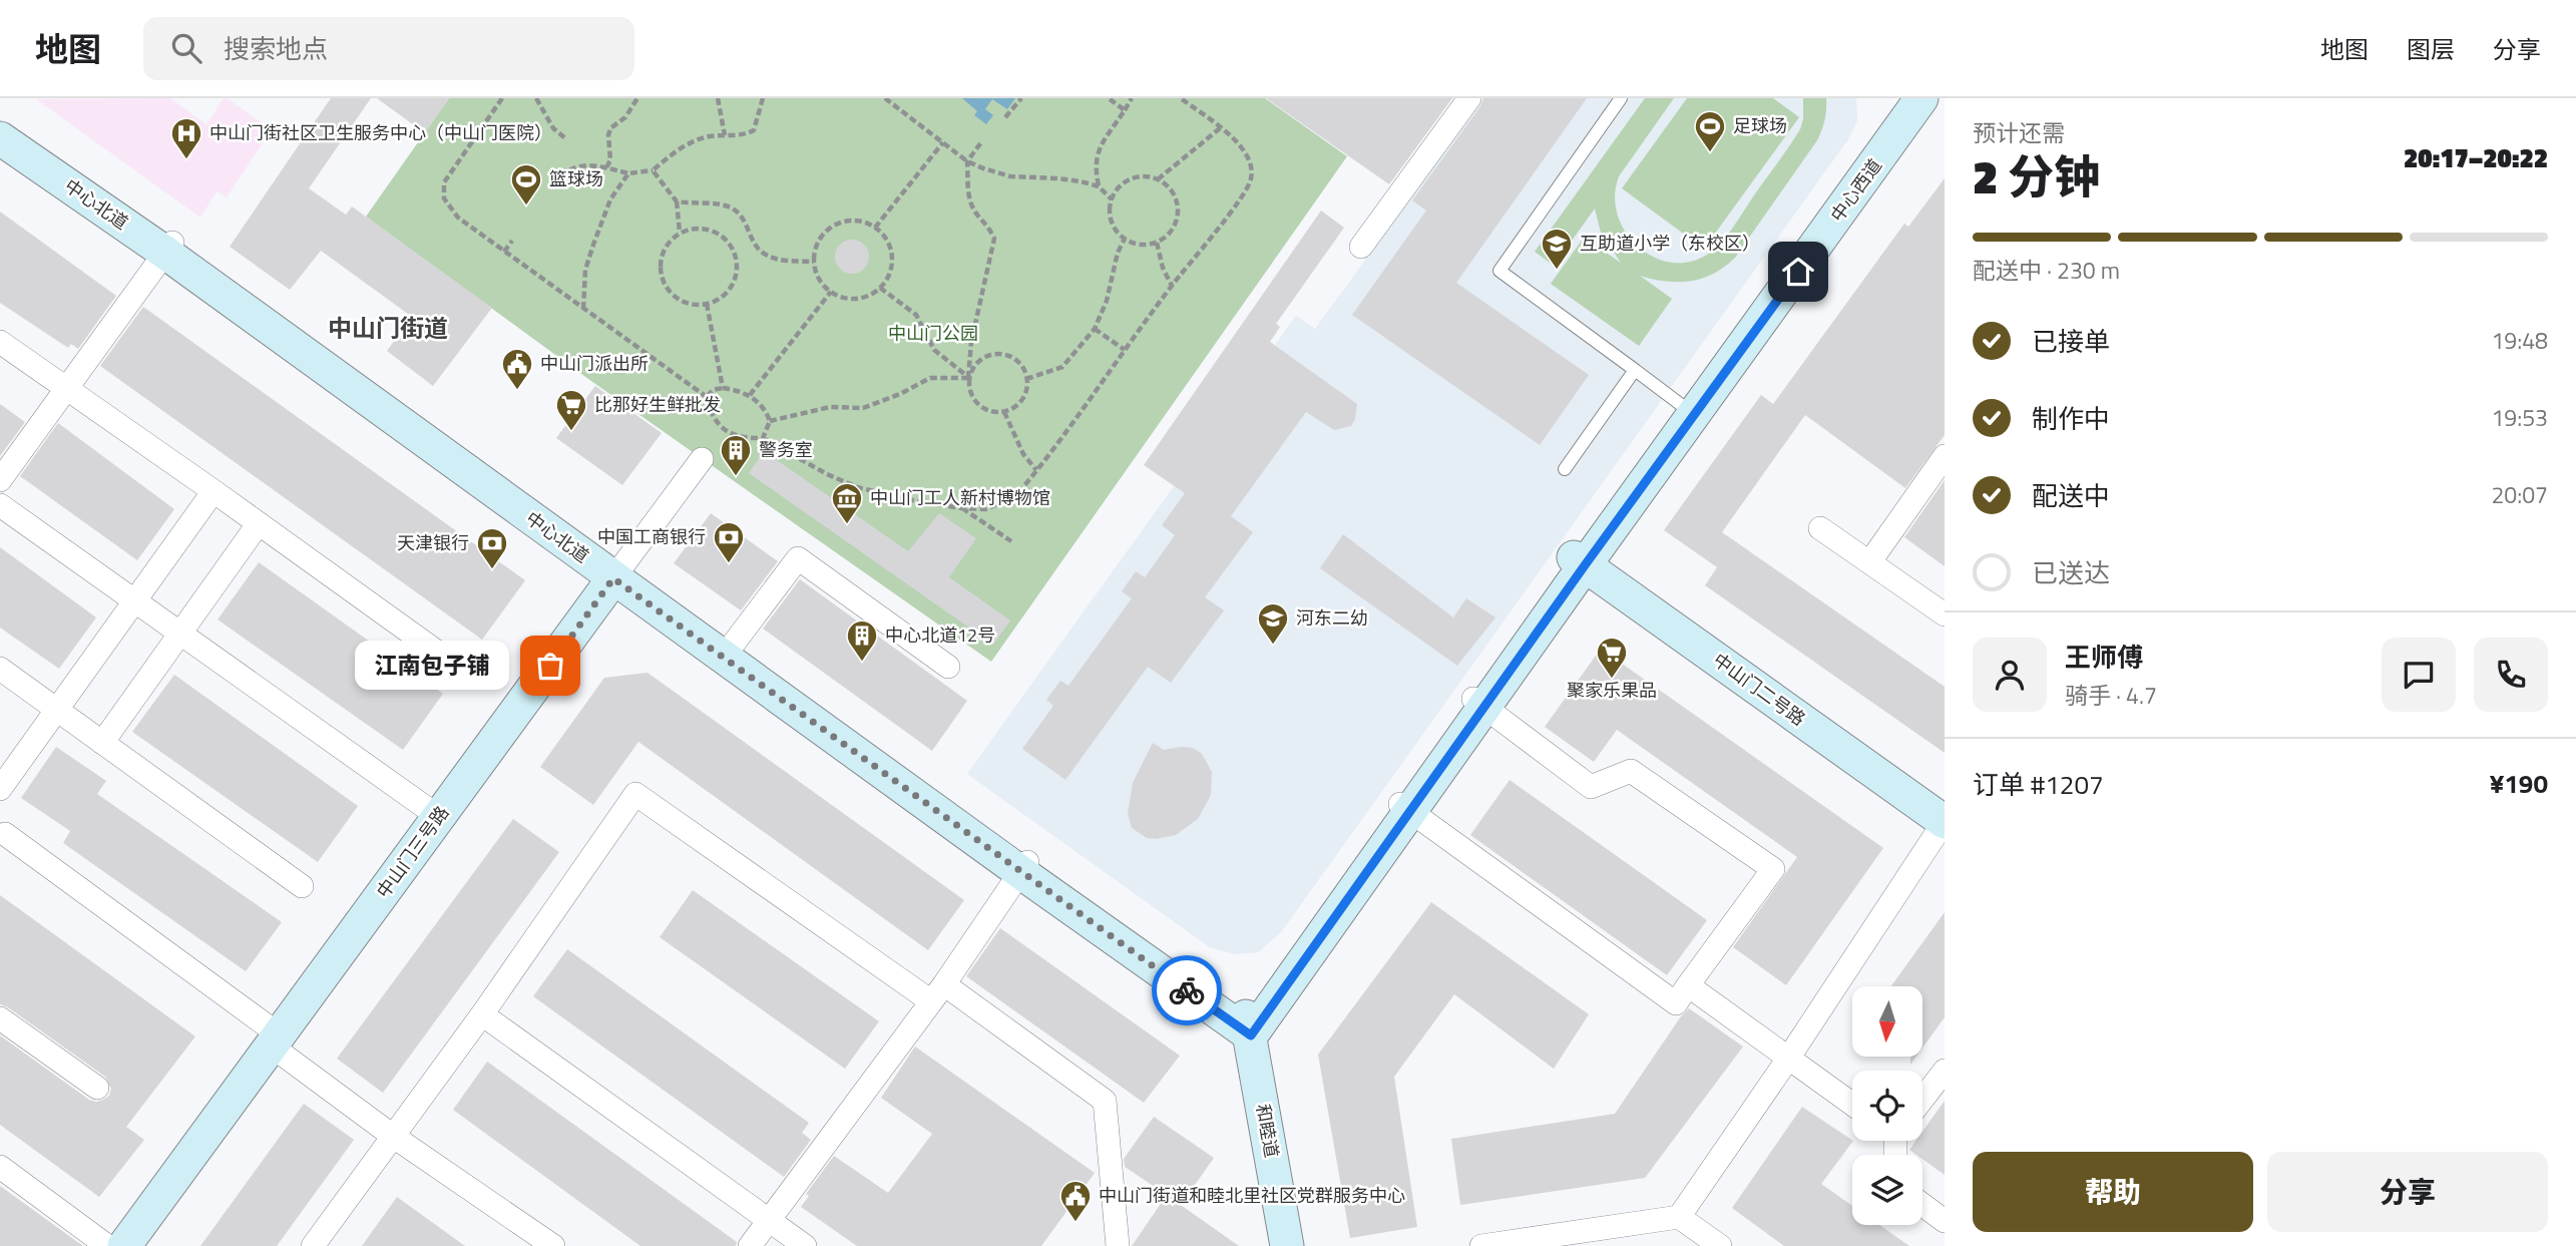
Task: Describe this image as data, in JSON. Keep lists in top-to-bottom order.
{
  "streets": {
    "street": [
      "中心西道",
      "中心北道",
      "中山门二号路",
      "中山门三号路",
      "和睦道"
    ]
  },
  "crossings": [
    ["中心西道", "中心北道"],
    ["中心西道", "中山门二号路"],
    ["中心西道", "和睦道"],
    ["中心北道", "中山门三号路"],
    ["中心北道", "和睦道"]
  ],
  "districts": ["中山门街道"],
  "parks": ["中山门公园"],
  "places": {
    "sports": ["足球场", "篮球场"],
    "hospital": ["中山门街社区卫生服务中心（中山门医院）"],
    "school or university": ["互助道小学（东校区）", "河东二幼"],
    "public building": ["中山门派出所", "中山门街道和睦北里社区党群服务中心"],
    "supermarket": ["比那好生鲜批发", "聚家乐果品"],
    "building": ["警务室", "中心北道12号"],
    "museum": ["中山门工人新村博物馆"],
    "bank": ["中国工商银行", "天津银行"],
    "other": ["江南包子铺"]
  },
  "north": "bottom",
  "page": {
    "header": "地图",
    "search": "搜索地点",
    "nav": ["地图", "图层", "分享"],
    "heading": ["2 分钟", "预计还需", "20:17–20:22"],
    "panel": [
      "王师傅",
      "骑手 · 4.7",
      "订单 #1207",
      "¥190"
    ],
    "bar": "配送中 · 230 m",
    "list": [
      ["已接单", "19:48"],
      ["制作中", "19:53"],
      ["配送中", "20:07"],
      "已送达"
    ],
    "bubble": "江南包子铺",
    "buttons": ["帮助", "分享"]
  }
}
